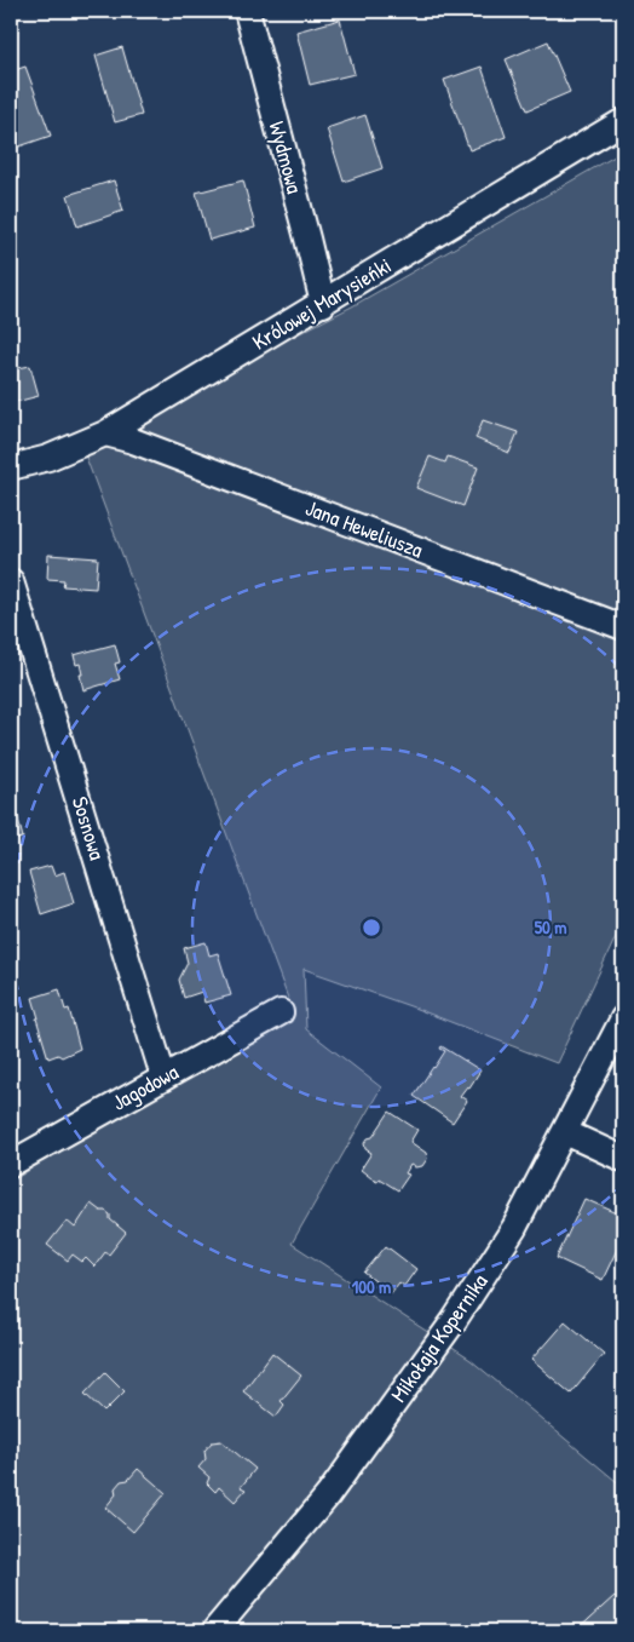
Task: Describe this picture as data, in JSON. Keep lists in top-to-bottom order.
{
  "streets": {
    "street": [
      "Wydmowa",
      "Królowej Marysieńki",
      "Jana Heweliusza",
      "Sosnowa",
      "Jagodowa",
      "Mikołaja Kopernika"
    ]
  },
  "crossings": [
    ["Wydmowa", "Królowej Marysieńki"],
    ["Królowej Marysieńki", "Jana Heweliusza"],
    ["Sosnowa", "Jagodowa"]
  ],
  "rings": ["50 m", "100 m"]
}
